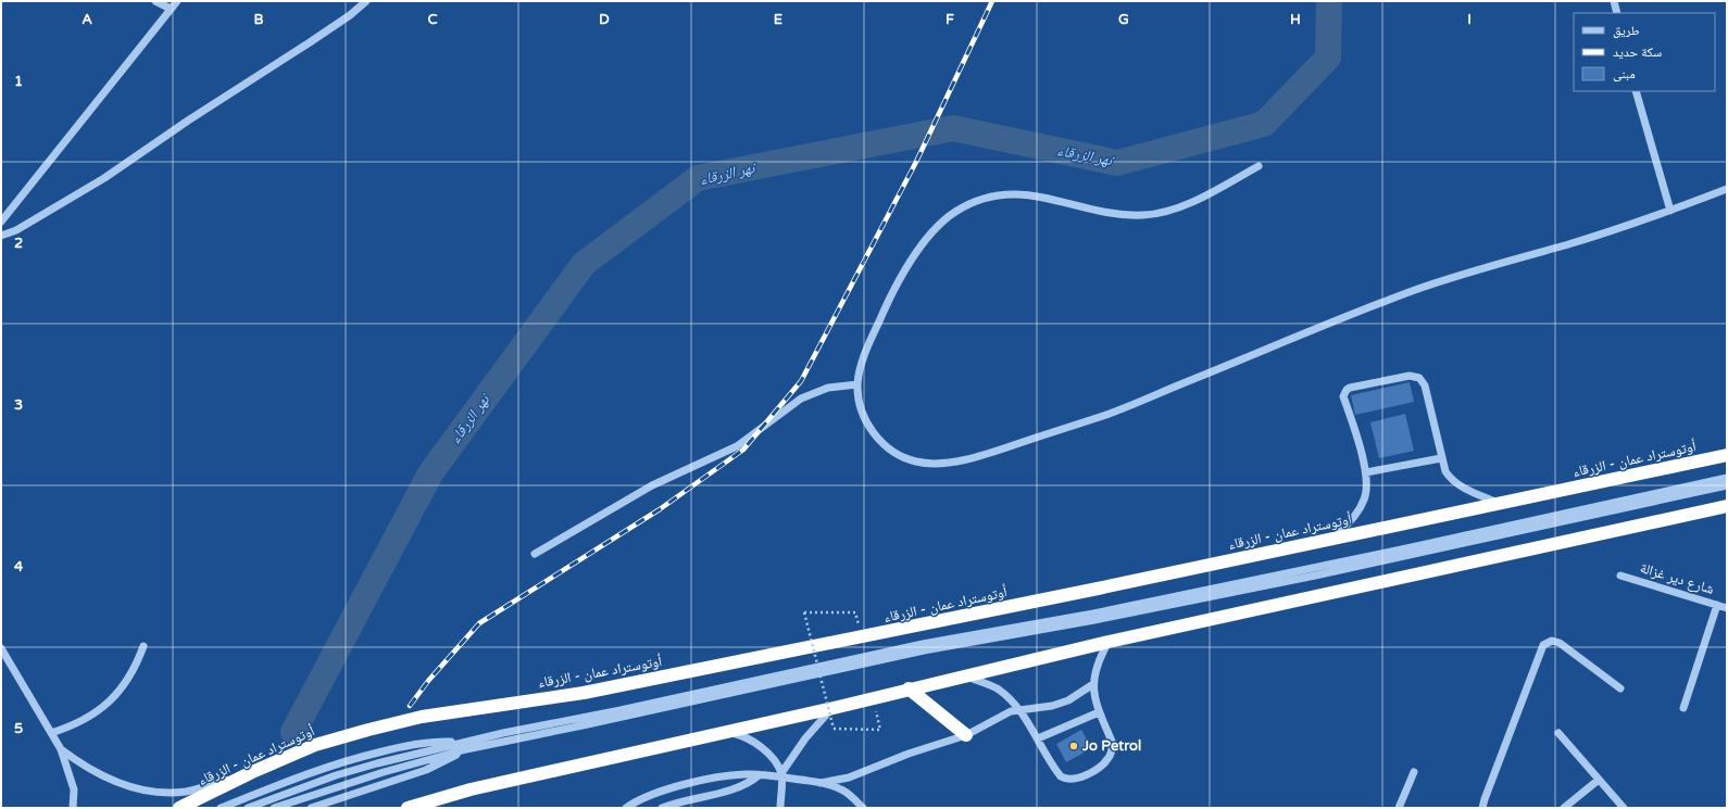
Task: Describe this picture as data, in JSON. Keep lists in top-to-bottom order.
{
  "streets": {
    "highway": ["أوتوستراد عمان - الزرقاء"],
    "street": ["شارع دير غزالة"]
  },
  "water": ["نهر الزرقاء"],
  "places": ["Jo Petrol"],
  "legend": ["طريق", "سكة حديد", "مبنى"],
  "grid": {
    "columns": [
      "A",
      "B",
      "C",
      "D",
      "E",
      "F",
      "G",
      "H",
      "I"
    ],
    "rows": [
      "1",
      "2",
      "3",
      "4",
      "5"
    ]
  }
}
